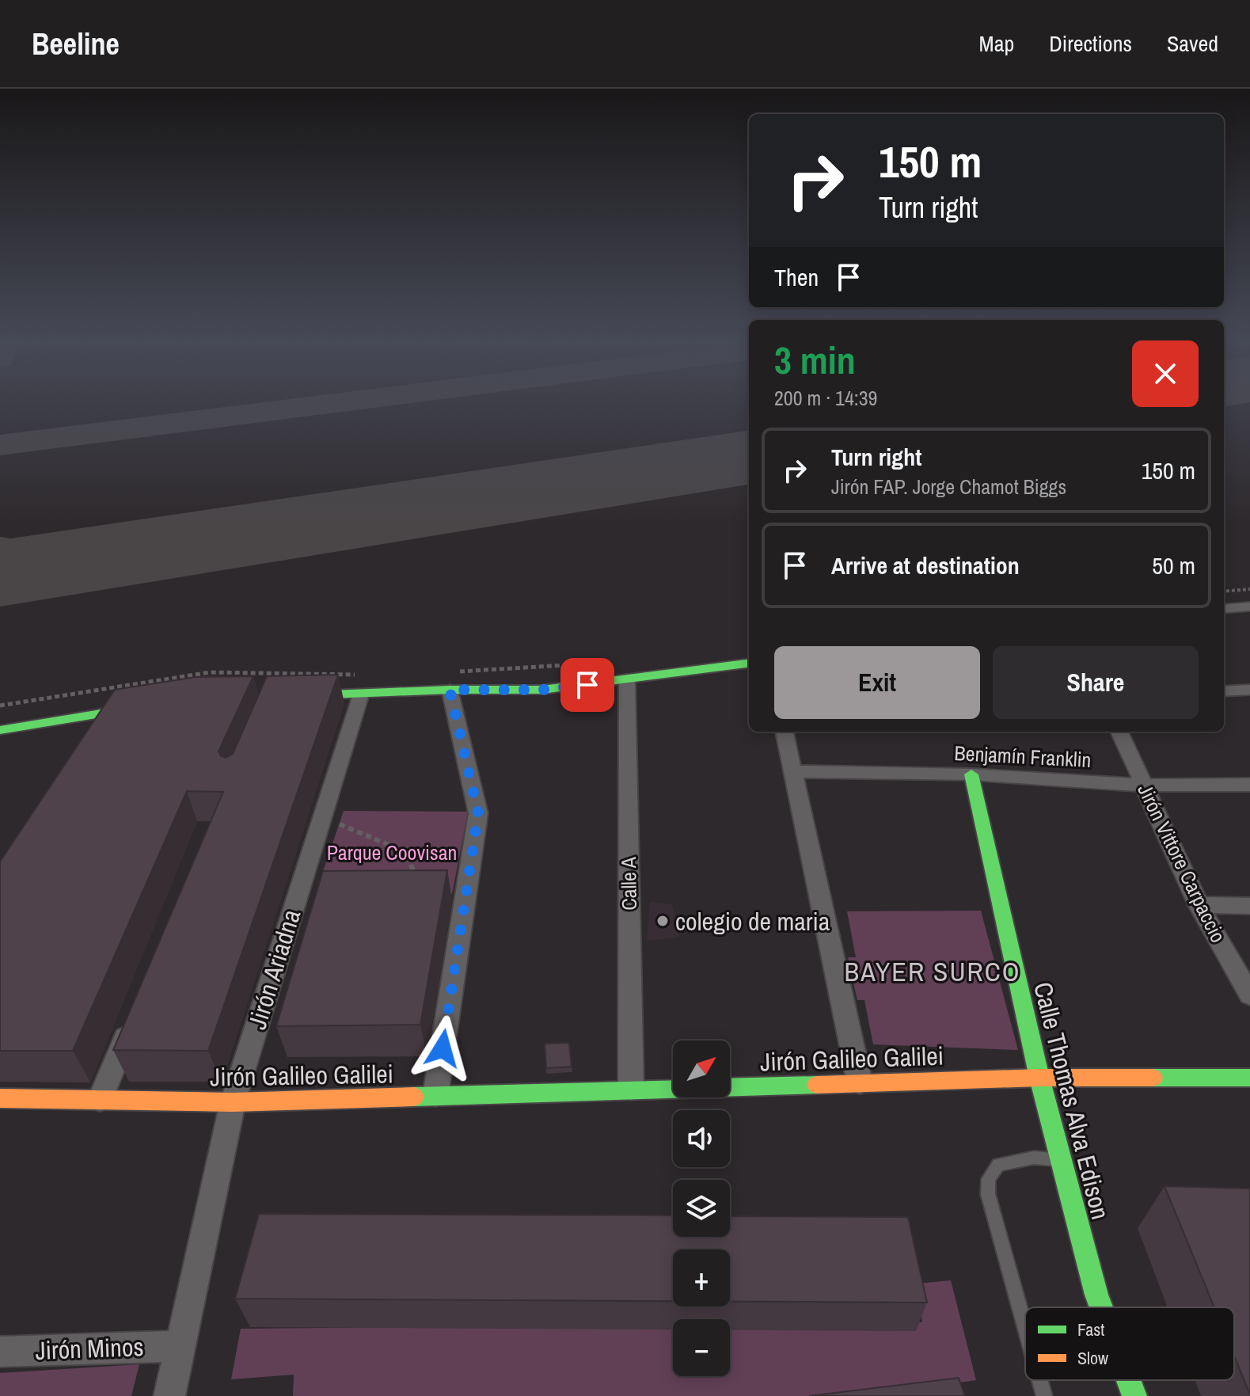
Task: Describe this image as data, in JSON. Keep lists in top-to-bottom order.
{
  "streets": {
    "street": [
      "Benjamín Franklin",
      "Jirón Vittore Carpaccio",
      "Calle A",
      "Jirón Ariadna",
      "Jirón Galileo Galilei",
      "Calle Thomas Alva Edison",
      "Jirón Minos"
    ]
  },
  "crossings": [
    ["Benjamín Franklin", "Jirón Vittore Carpaccio"],
    ["Benjamín Franklin", "Calle Thomas Alva Edison"],
    ["Calle A", "Jirón Galileo Galilei"],
    ["Jirón Ariadna", "Jirón Galileo Galilei"],
    ["Jirón Ariadna", "Jirón Minos"],
    ["Jirón Galileo Galilei", "Calle Thomas Alva Edison"]
  ],
  "districts": ["BAYER SURCO"],
  "parks": ["Parque Coovisan"],
  "places": ["colegio de maria"],
  "legend": ["Fast", "Slow"],
  "north": "top right",
  "page": {
    "header": "Beeline",
    "nav": ["Map", "Directions", "Saved"],
    "turn": ["150 m", "Turn right"],
    "then": "Then",
    "heading": ["3 min", "200 m · 14:39"],
    "list": [
      {
        "name": "Turn right",
        "note": "Jirón FAP. Jorge Chamot Biggs",
        "value": "150 m"
      },
      {
        "name": "Arrive at destination",
        "value": "50 m"
      }
    ],
    "buttons": ["Exit", "Share"],
    "map_buttons": ["+", "−"]
  }
}
